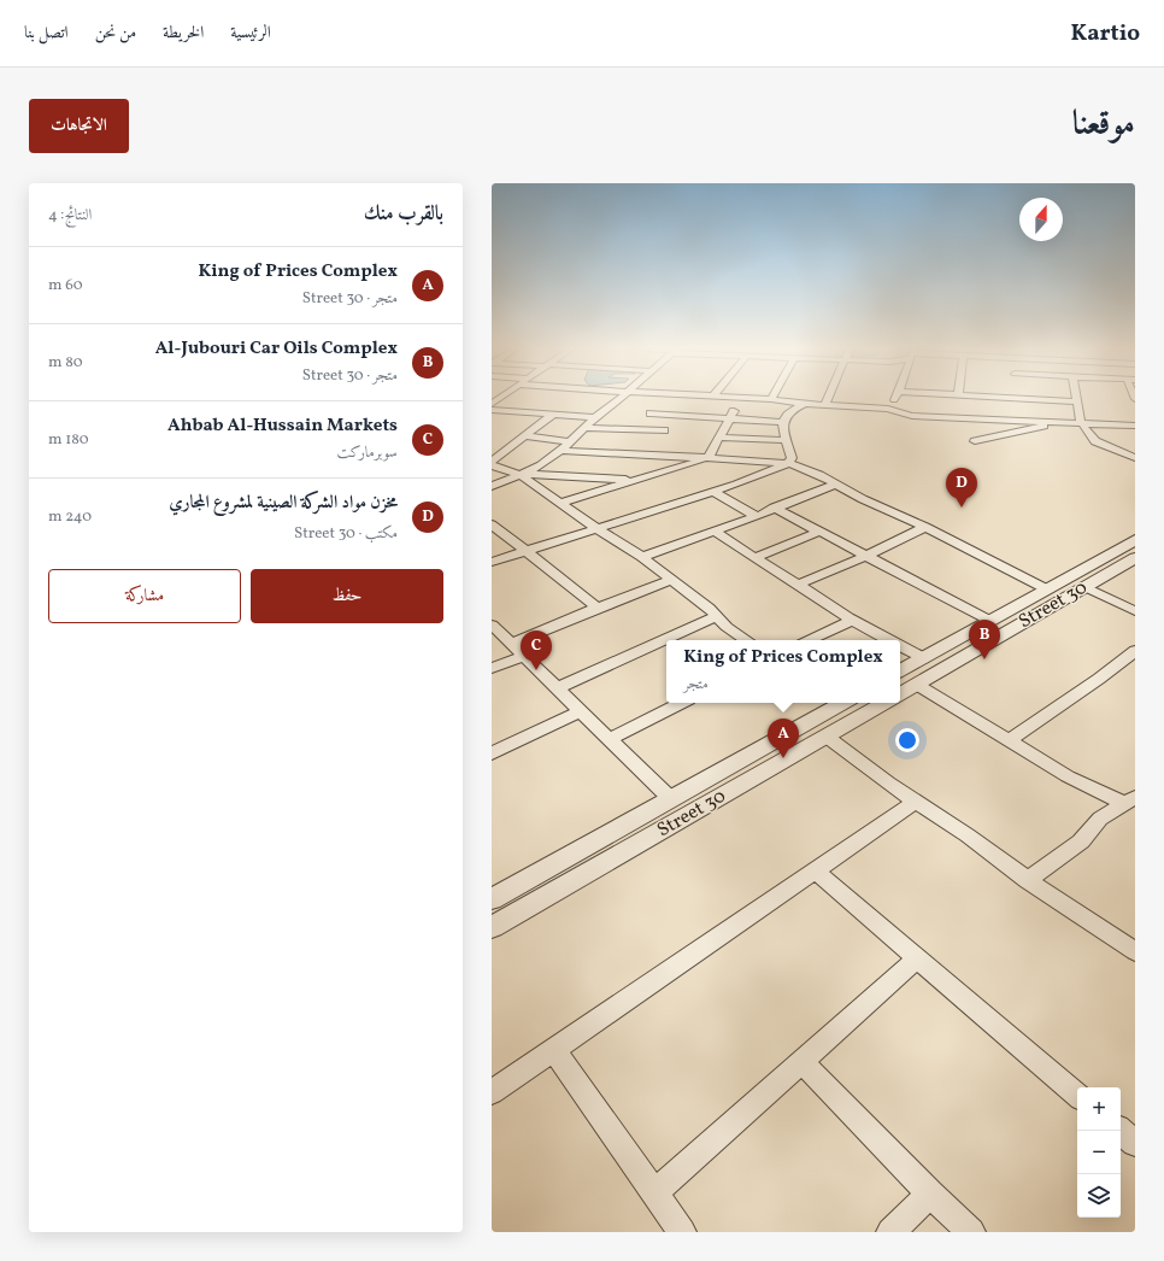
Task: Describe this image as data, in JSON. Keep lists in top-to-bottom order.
{
  "streets": {
    "street": ["Street 30"]
  },
  "north": "top",
  "page": {
    "header": "Kartio",
    "nav": [
      "الرئيسية",
      "الخريطة",
      "من نحن",
      "اتصل بنا"
    ],
    "title": "موقعنا",
    "buttons": [
      "الاتجاهات",
      ["حفظ", "مشاركة"]
    ],
    "heading": ["بالقرب منك", "النتائج: 4"],
    "list": [
      {
        "mark": "A",
        "name": "King of Prices Complex",
        "note": "متجر · Street 30",
        "value": "60 m"
      },
      {
        "mark": "B",
        "name": "Al-Jubouri Car Oils Complex",
        "note": "متجر · Street 30",
        "value": "80 m"
      },
      {
        "mark": "C",
        "name": "Ahbab Al-Hussain Markets",
        "note": "سوبرماركت",
        "value": "180 m"
      },
      {
        "mark": "D",
        "name": "مخزن مواد الشركة الصينية لمشروع المجاري",
        "note": "مكتب · Street 30",
        "value": "240 m"
      }
    ],
    "pins": [
      "D",
      "B",
      "C",
      "A"
    ],
    "popup": ["King of Prices Complex", "متجر"],
    "map_buttons": ["+", "−"]
  }
}
